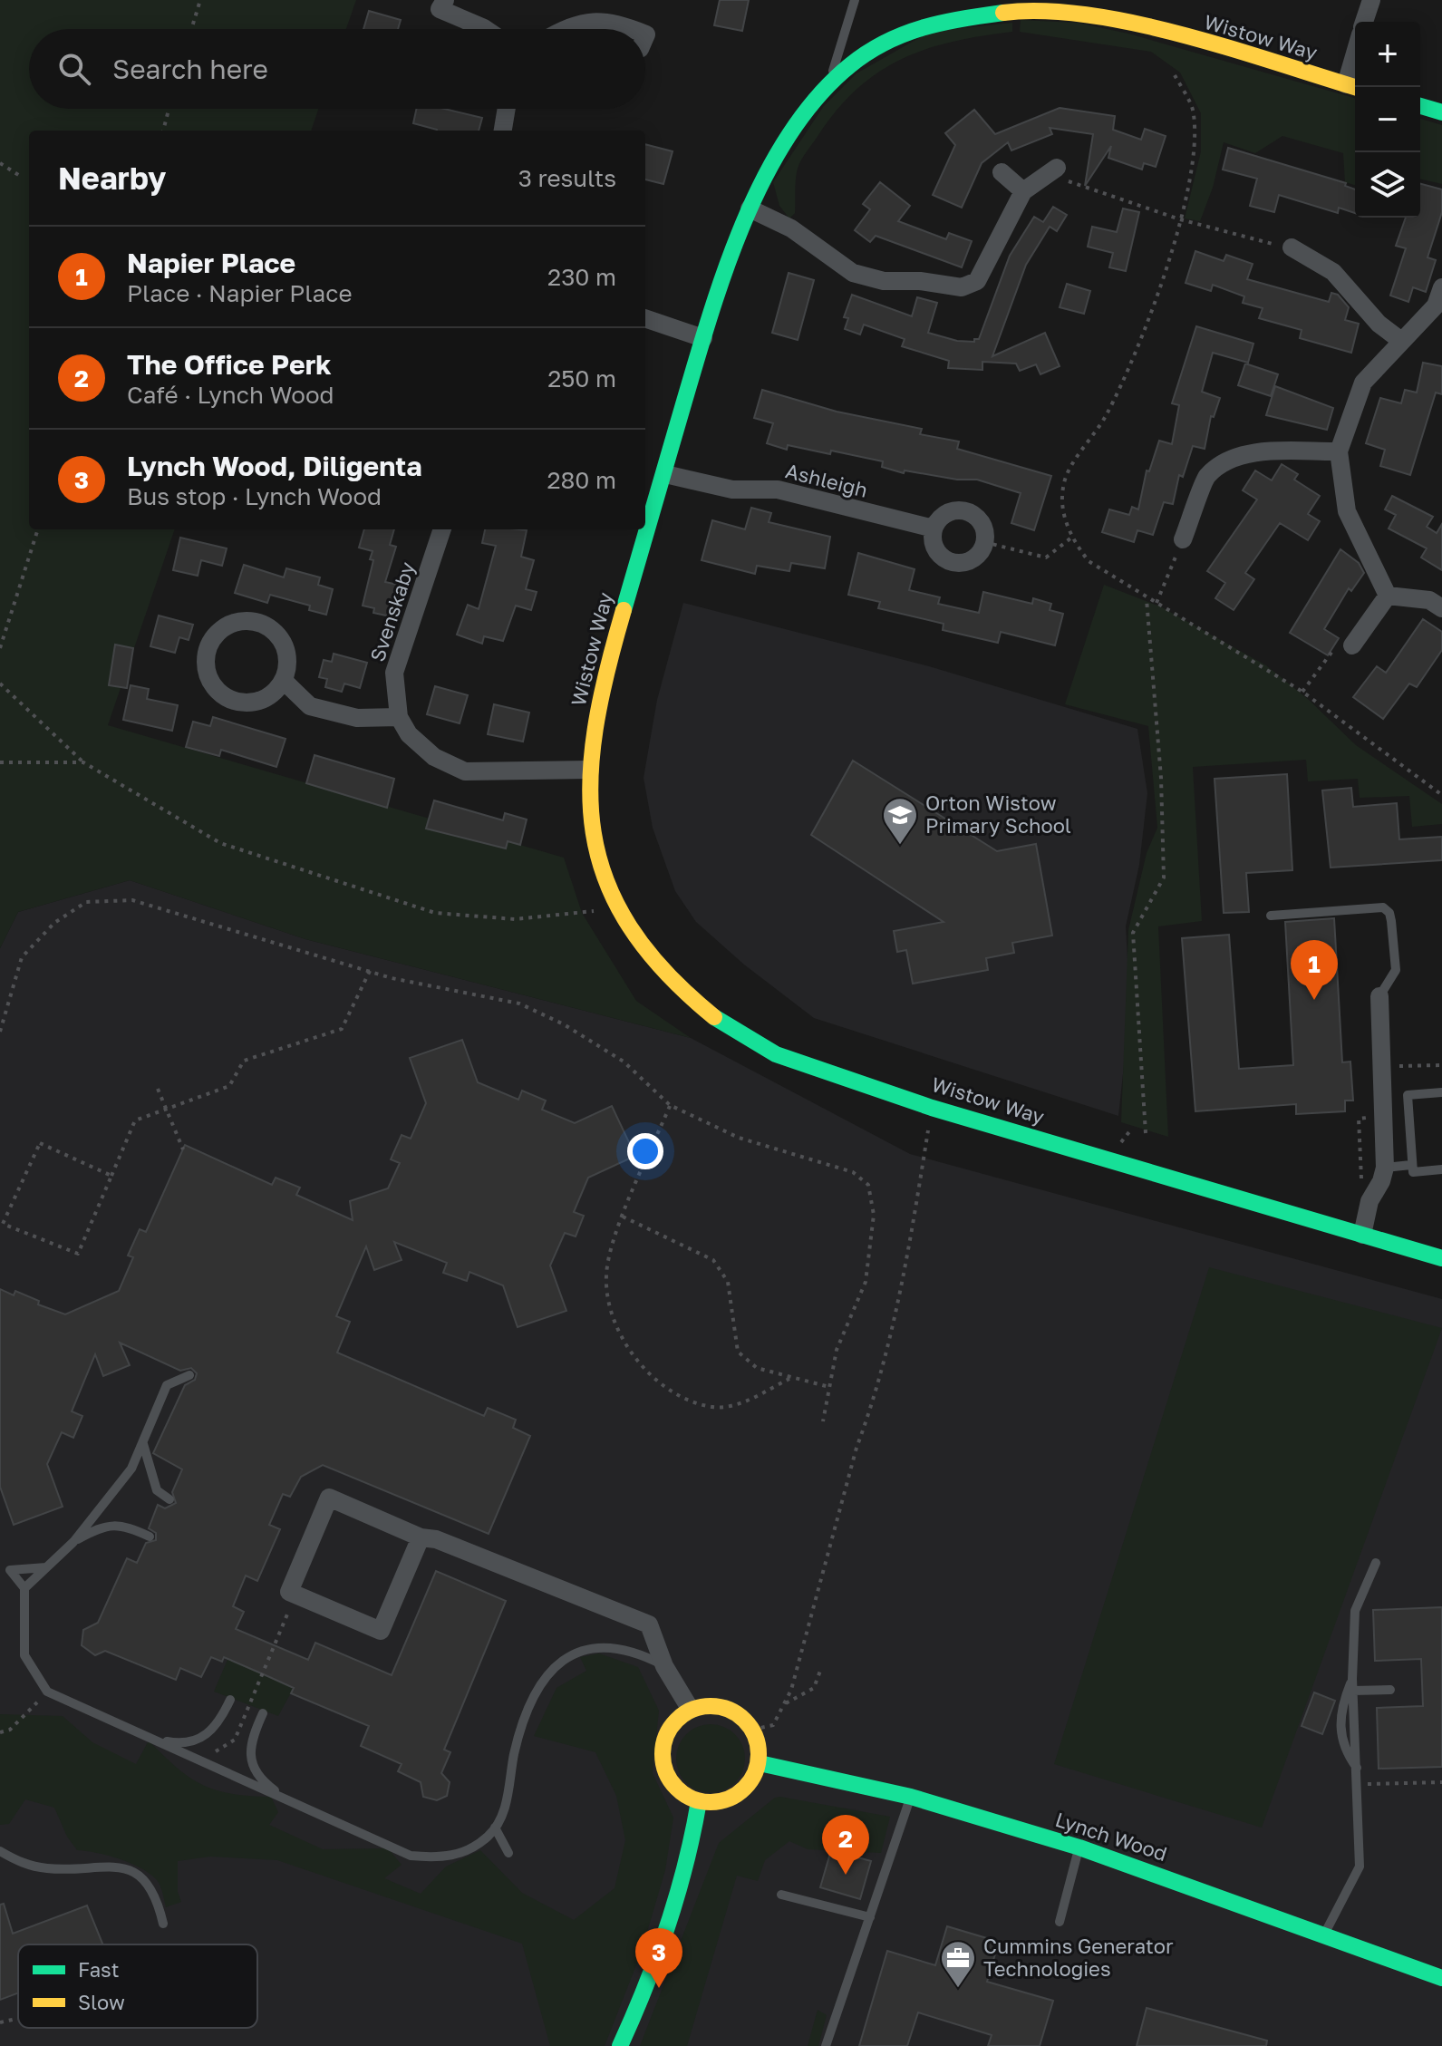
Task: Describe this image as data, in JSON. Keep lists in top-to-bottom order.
{
  "streets": {
    "street": [
      "Wistow Way",
      "Ashleigh",
      "Svenskaby",
      "Lynch Wood"
    ]
  },
  "crossings": [
    ["Wistow Way", "Ashleigh"]
  ],
  "places": {
    "school or university": ["Orton Wistow Primary School"],
    "office": ["Cummins Generator Technologies"]
  },
  "legend": ["Fast", "Slow"],
  "page": {
    "map_buttons": ["+", "−"],
    "search": "Search here",
    "heading": ["Nearby", "3 results"],
    "list": [
      {
        "mark": "1",
        "name": "Napier Place",
        "note": "Place · Napier Place",
        "value": "230 m"
      },
      {
        "mark": "2",
        "name": "The Office Perk",
        "note": "Café · Lynch Wood",
        "value": "250 m"
      },
      {
        "mark": "3",
        "name": "Lynch Wood, Diligenta",
        "note": "Bus stop · Lynch Wood",
        "value": "280 m"
      }
    ],
    "pins": ["1", "2", "3"]
  }
}
